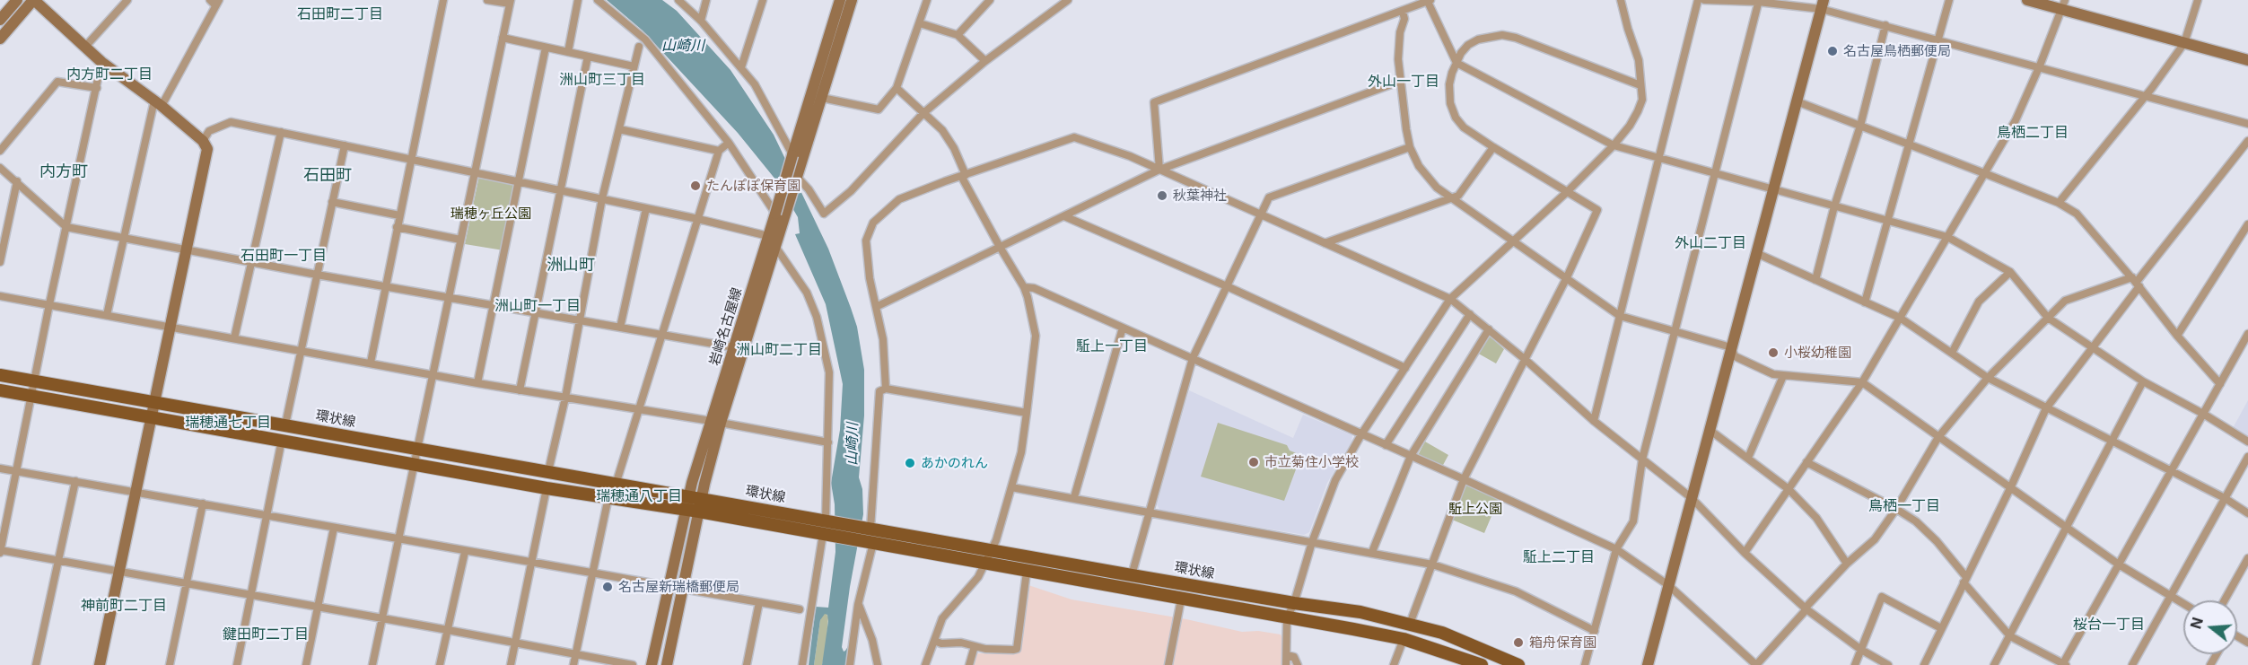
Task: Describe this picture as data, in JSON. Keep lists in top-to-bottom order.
{
  "streets": {
    "main road": ["環状線"],
    "street": ["岩崎名古屋線"]
  },
  "crossings": [
    ["岩崎名古屋線", "環状線"]
  ],
  "districts": [
    "石田町二丁目",
    "内方町二丁目",
    "洲山町三丁目",
    "外山一丁目",
    "鳥栖二丁目",
    "内方町",
    "石田町",
    "外山二丁目",
    "石田町一丁目",
    "洲山町",
    "洲山町一丁目",
    "駈上一丁目",
    "洲山町二丁目",
    "瑞穂通七丁目",
    "瑞穂通八丁目",
    "鳥栖一丁目",
    "駈上二丁目",
    "神前町二丁目",
    "桜台一丁目",
    "鍵田町二丁目"
  ],
  "water": ["山崎川"],
  "parks": ["瑞穂ヶ丘公園", "駈上公園"],
  "places": [
    "名古屋鳥栖郵便局",
    "たんぽぽ保育園",
    "秋葉神社",
    "小桜幼稚園",
    "市立菊住小学校",
    "あかのれん",
    "名古屋新瑞橋郵便局",
    "箱舟保育園"
  ],
  "north": "left"
}
